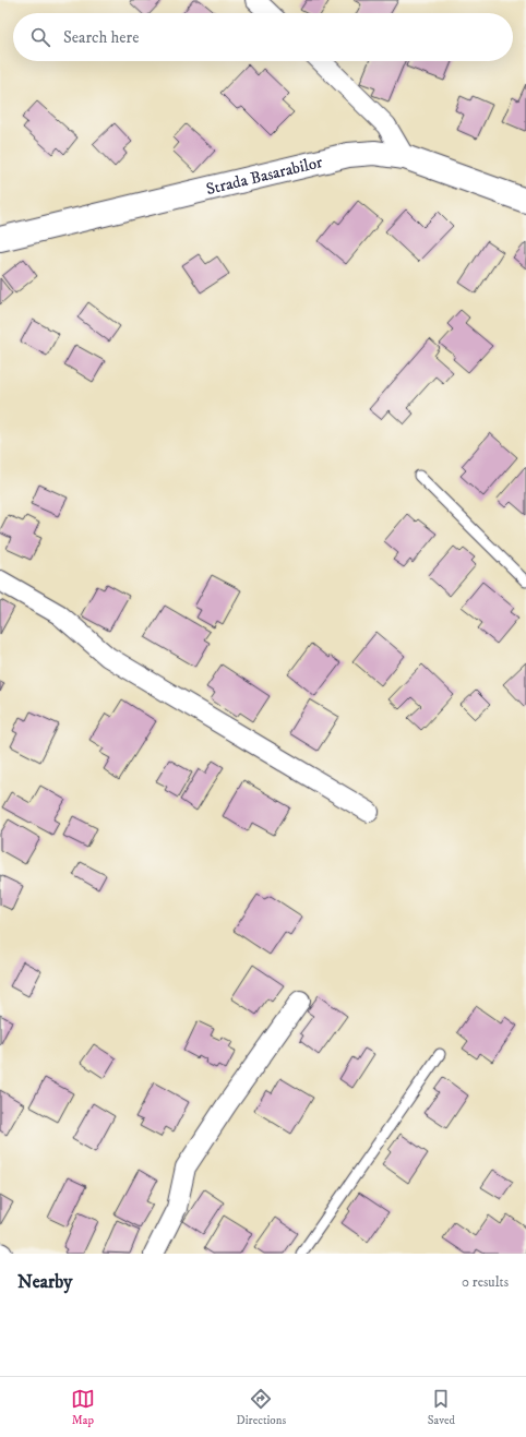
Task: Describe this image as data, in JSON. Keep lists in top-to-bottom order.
{
  "streets": {
    "street": ["Strada Basarabilor"]
  },
  "page": {
    "search": "Search here",
    "heading": ["Nearby", "0 results"],
    "nav": ["Map", "Directions", "Saved"]
  }
}
